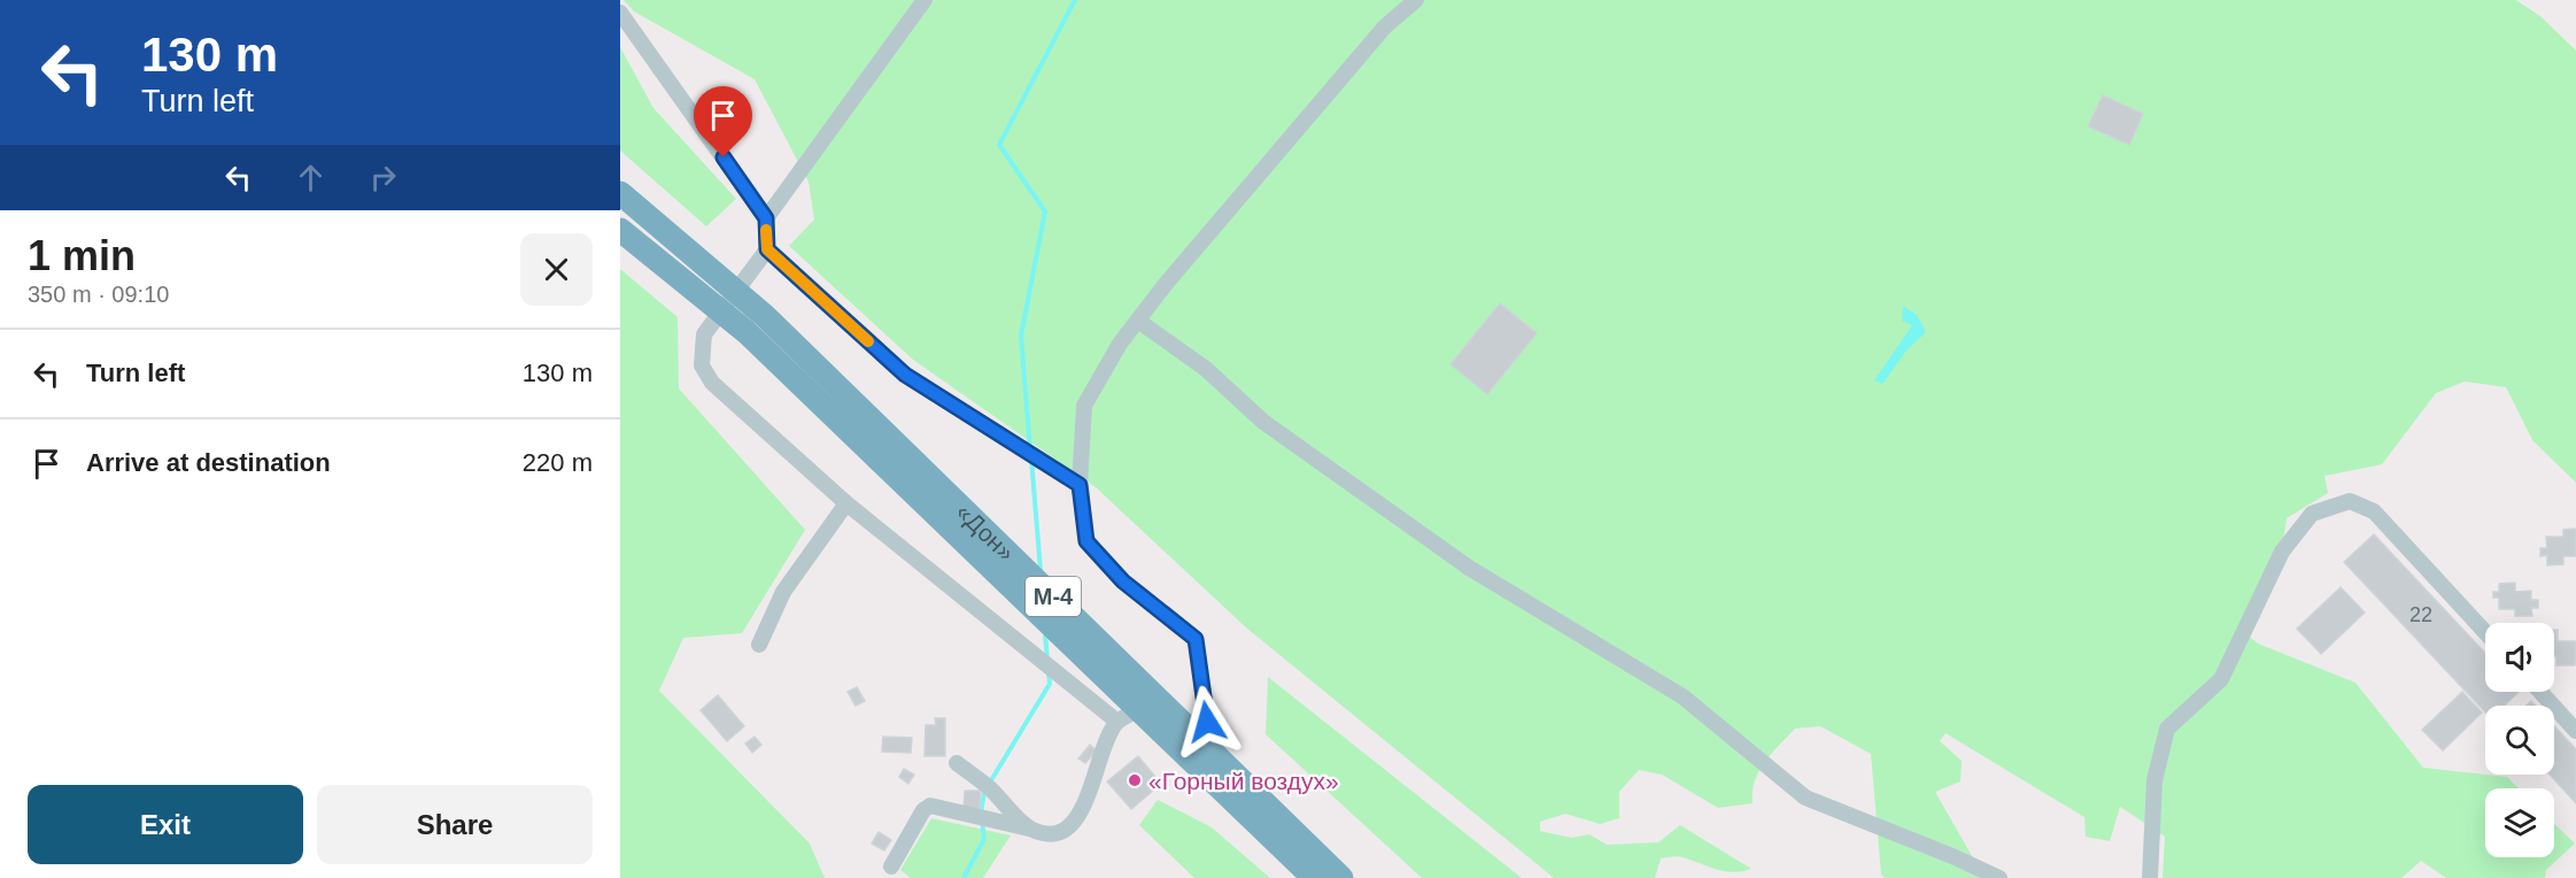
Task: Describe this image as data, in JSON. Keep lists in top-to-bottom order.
{
  "streets": {
    "highway": ["«Дон»", "М-4"]
  },
  "places": ["«Горный воздух»"],
  "house_numbers": ["22"],
  "page": {
    "turn": ["130 m", "Turn left"],
    "heading": ["1 min", "350 m · 09:10"],
    "list": [
      {
        "name": "Turn left",
        "value": "130 m"
      },
      {
        "name": "Arrive at destination",
        "value": "220 m"
      }
    ],
    "buttons": ["Exit", "Share"]
  }
}
